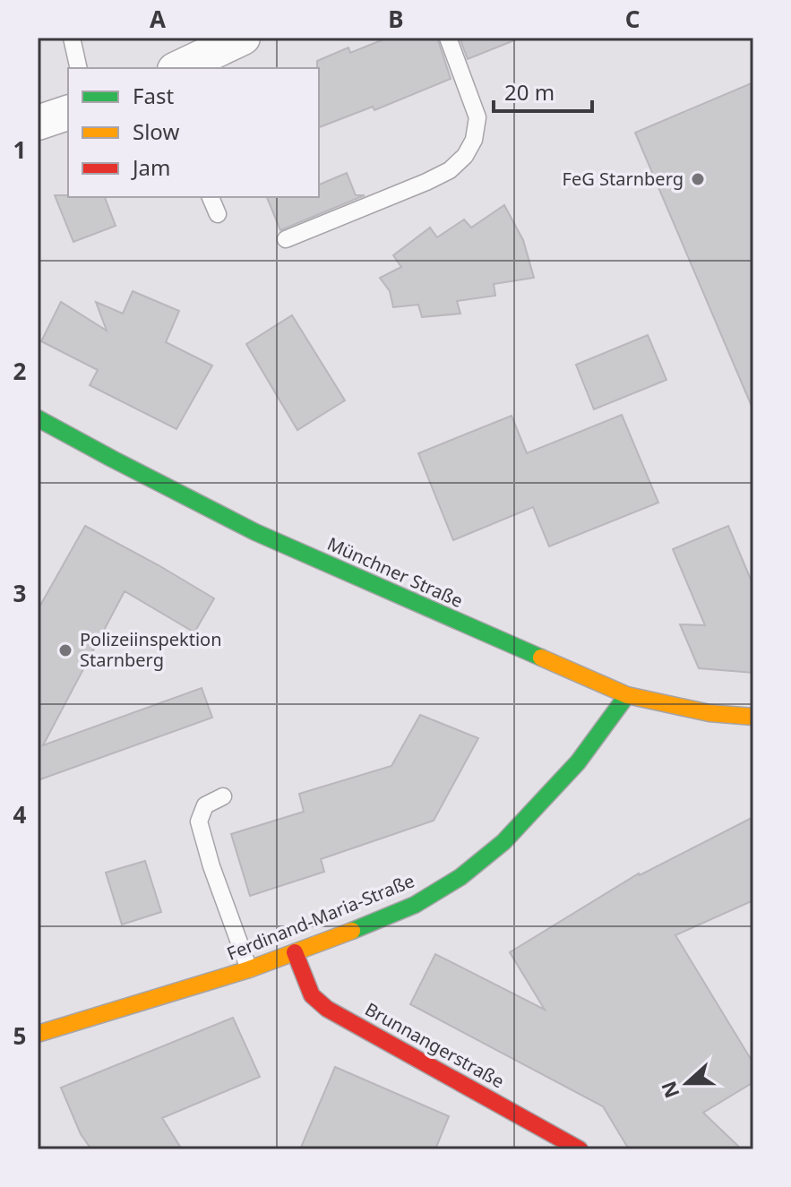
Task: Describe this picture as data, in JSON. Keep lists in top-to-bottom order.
{
  "streets": {
    "street": ["Münchner Straße", "Ferdinand-Maria-Straße", "Brunnangerstraße"]
  },
  "crossings": [
    ["Münchner Straße", "Ferdinand-Maria-Straße"],
    ["Ferdinand-Maria-Straße", "Brunnangerstraße"]
  ],
  "places": ["FeG Starnberg", "Polizeiinspektion Starnberg"],
  "legend": ["Fast", "Slow", "Jam"],
  "scale_bar": "20 m",
  "north": "left",
  "grid": {
    "columns": ["A", "B", "C"],
    "rows": [
      "1",
      "2",
      "3",
      "4",
      "5"
    ]
  }
}
